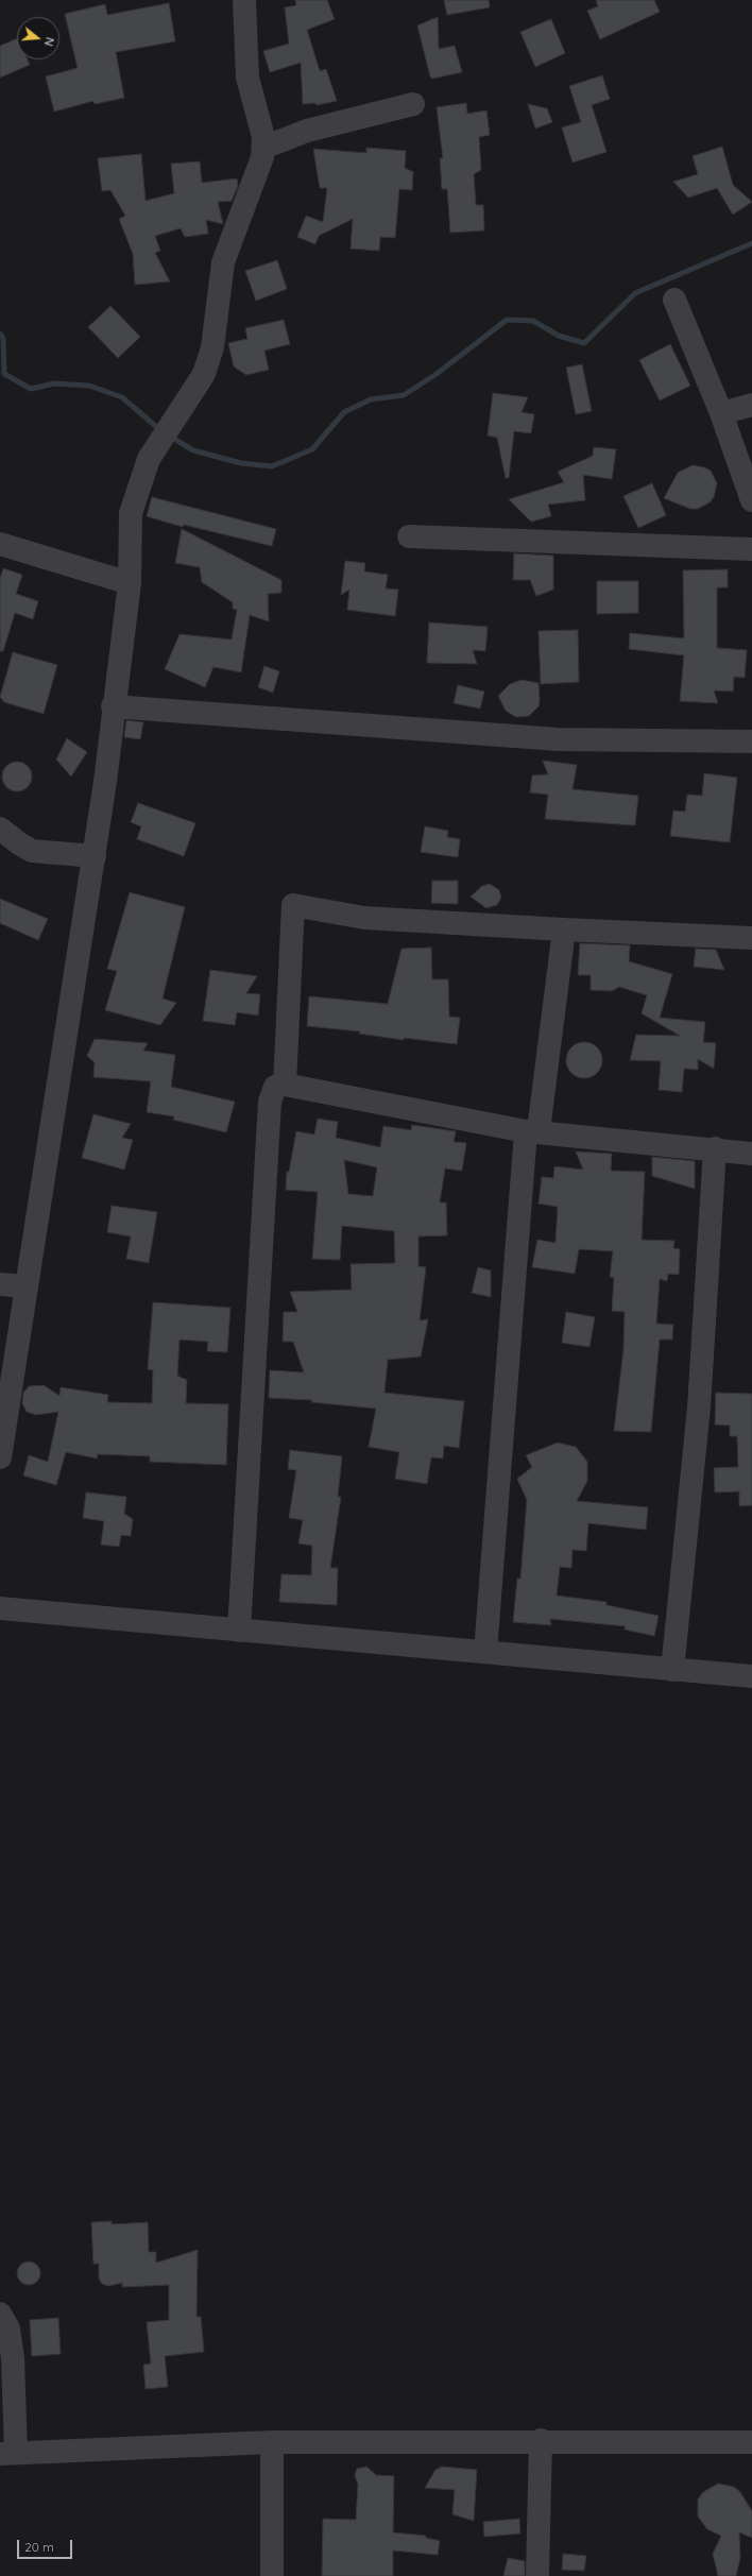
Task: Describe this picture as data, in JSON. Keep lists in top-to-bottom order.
{
  "scale_bar": "20 m",
  "north": "right"
}
